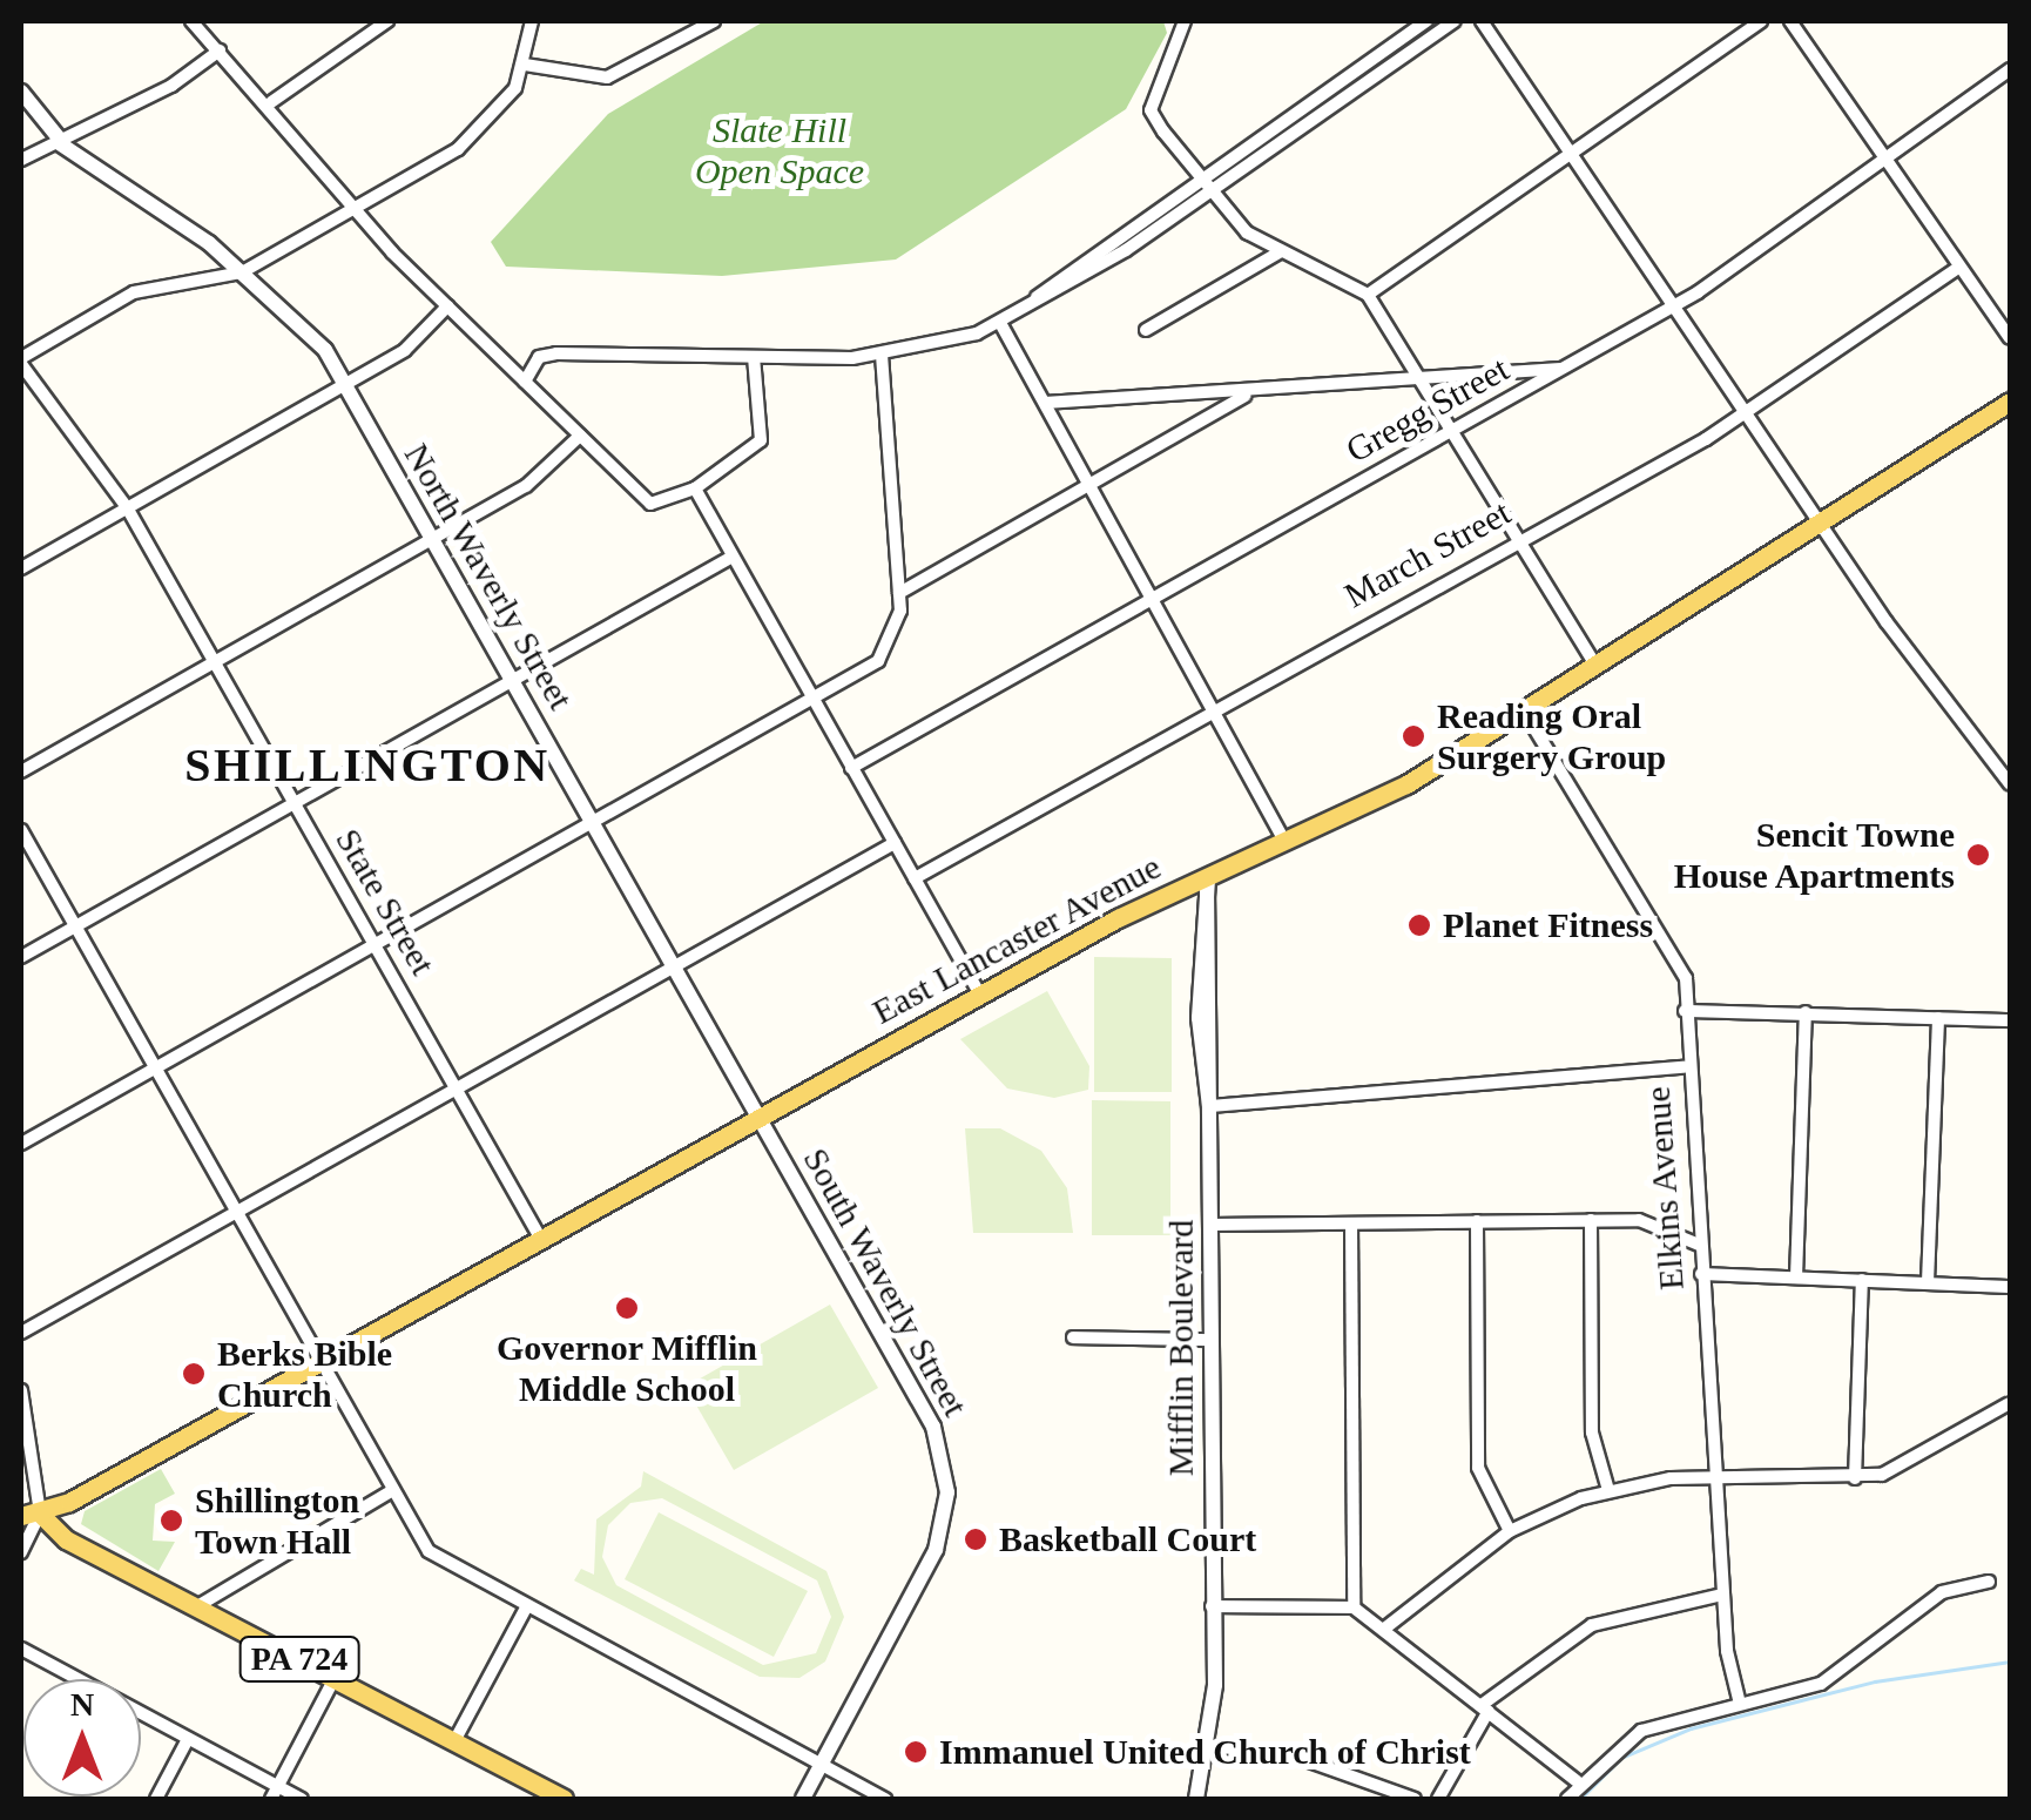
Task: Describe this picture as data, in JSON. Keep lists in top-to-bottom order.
{
  "streets": {
    "main road": ["East Lancaster Avenue", "PA 724"],
    "street": [
      "Gregg Street",
      "March Street",
      "North Waverly Street",
      "State Street",
      "Elkins Avenue",
      "South Waverly Street",
      "Mifflin Boulevard"
    ]
  },
  "crossings": [
    ["North Waverly Street", "East Lancaster Avenue"],
    ["North Waverly Street", "South Waverly Street"],
    ["State Street", "East Lancaster Avenue"],
    ["East Lancaster Avenue", "Elkins Avenue"],
    ["East Lancaster Avenue", "South Waverly Street"],
    ["East Lancaster Avenue", "Mifflin Boulevard"],
    ["East Lancaster Avenue", "PA 724"]
  ],
  "districts": ["SHILLINGTON"],
  "parks": ["Slate Hill Open Space"],
  "places": [
    "Reading Oral Surgery Group",
    "Sencit Towne House Apartments",
    "Planet Fitness",
    "Governor Mifflin Middle School",
    "Berks Bible Church",
    "Shillington Town Hall",
    "Basketball Court",
    "Immanuel United Church of Christ"
  ],
  "north": "top"
}
